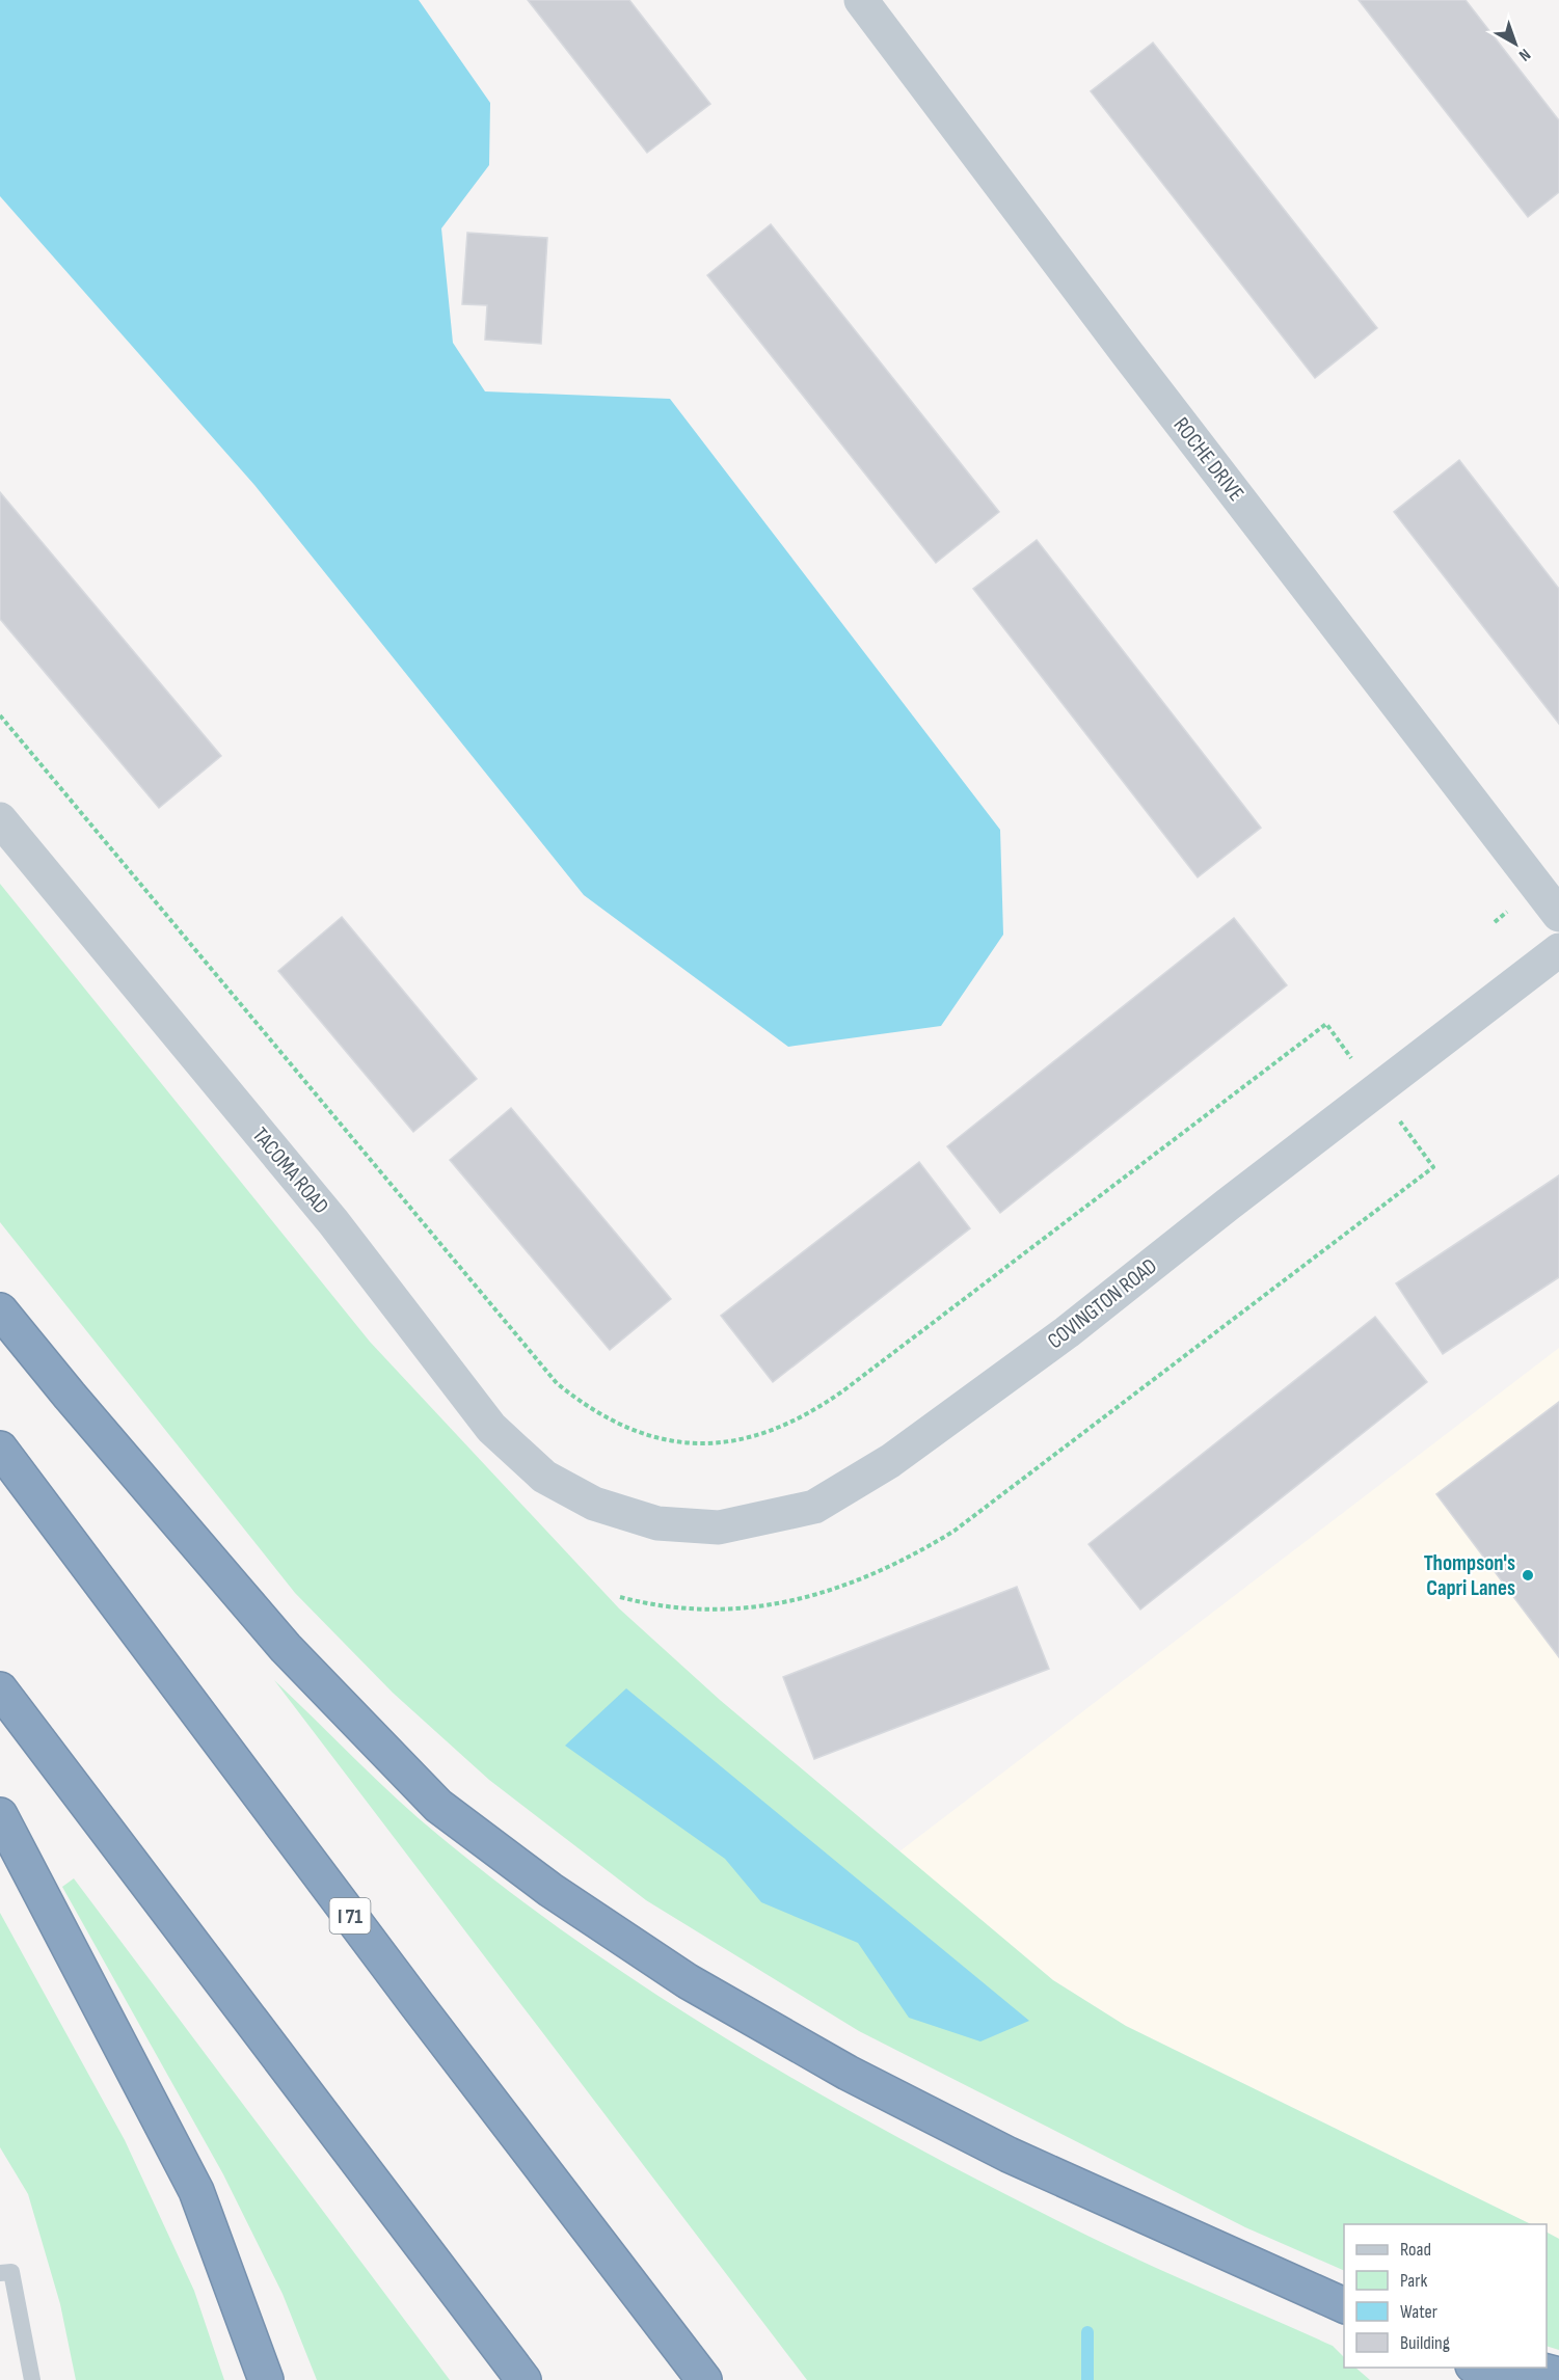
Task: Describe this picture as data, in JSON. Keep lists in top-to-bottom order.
{
  "streets": {
    "highway": ["I 71"],
    "street": ["ROCHE DRIVE", "TACOMA ROAD", "COVINGTON ROAD"]
  },
  "crossings": [
    ["TACOMA ROAD", "COVINGTON ROAD"]
  ],
  "places": ["Thompson's Capri Lanes"],
  "legend": [
    "Road",
    "Park",
    "Water",
    "Building"
  ],
  "north": "bottom right"
}
